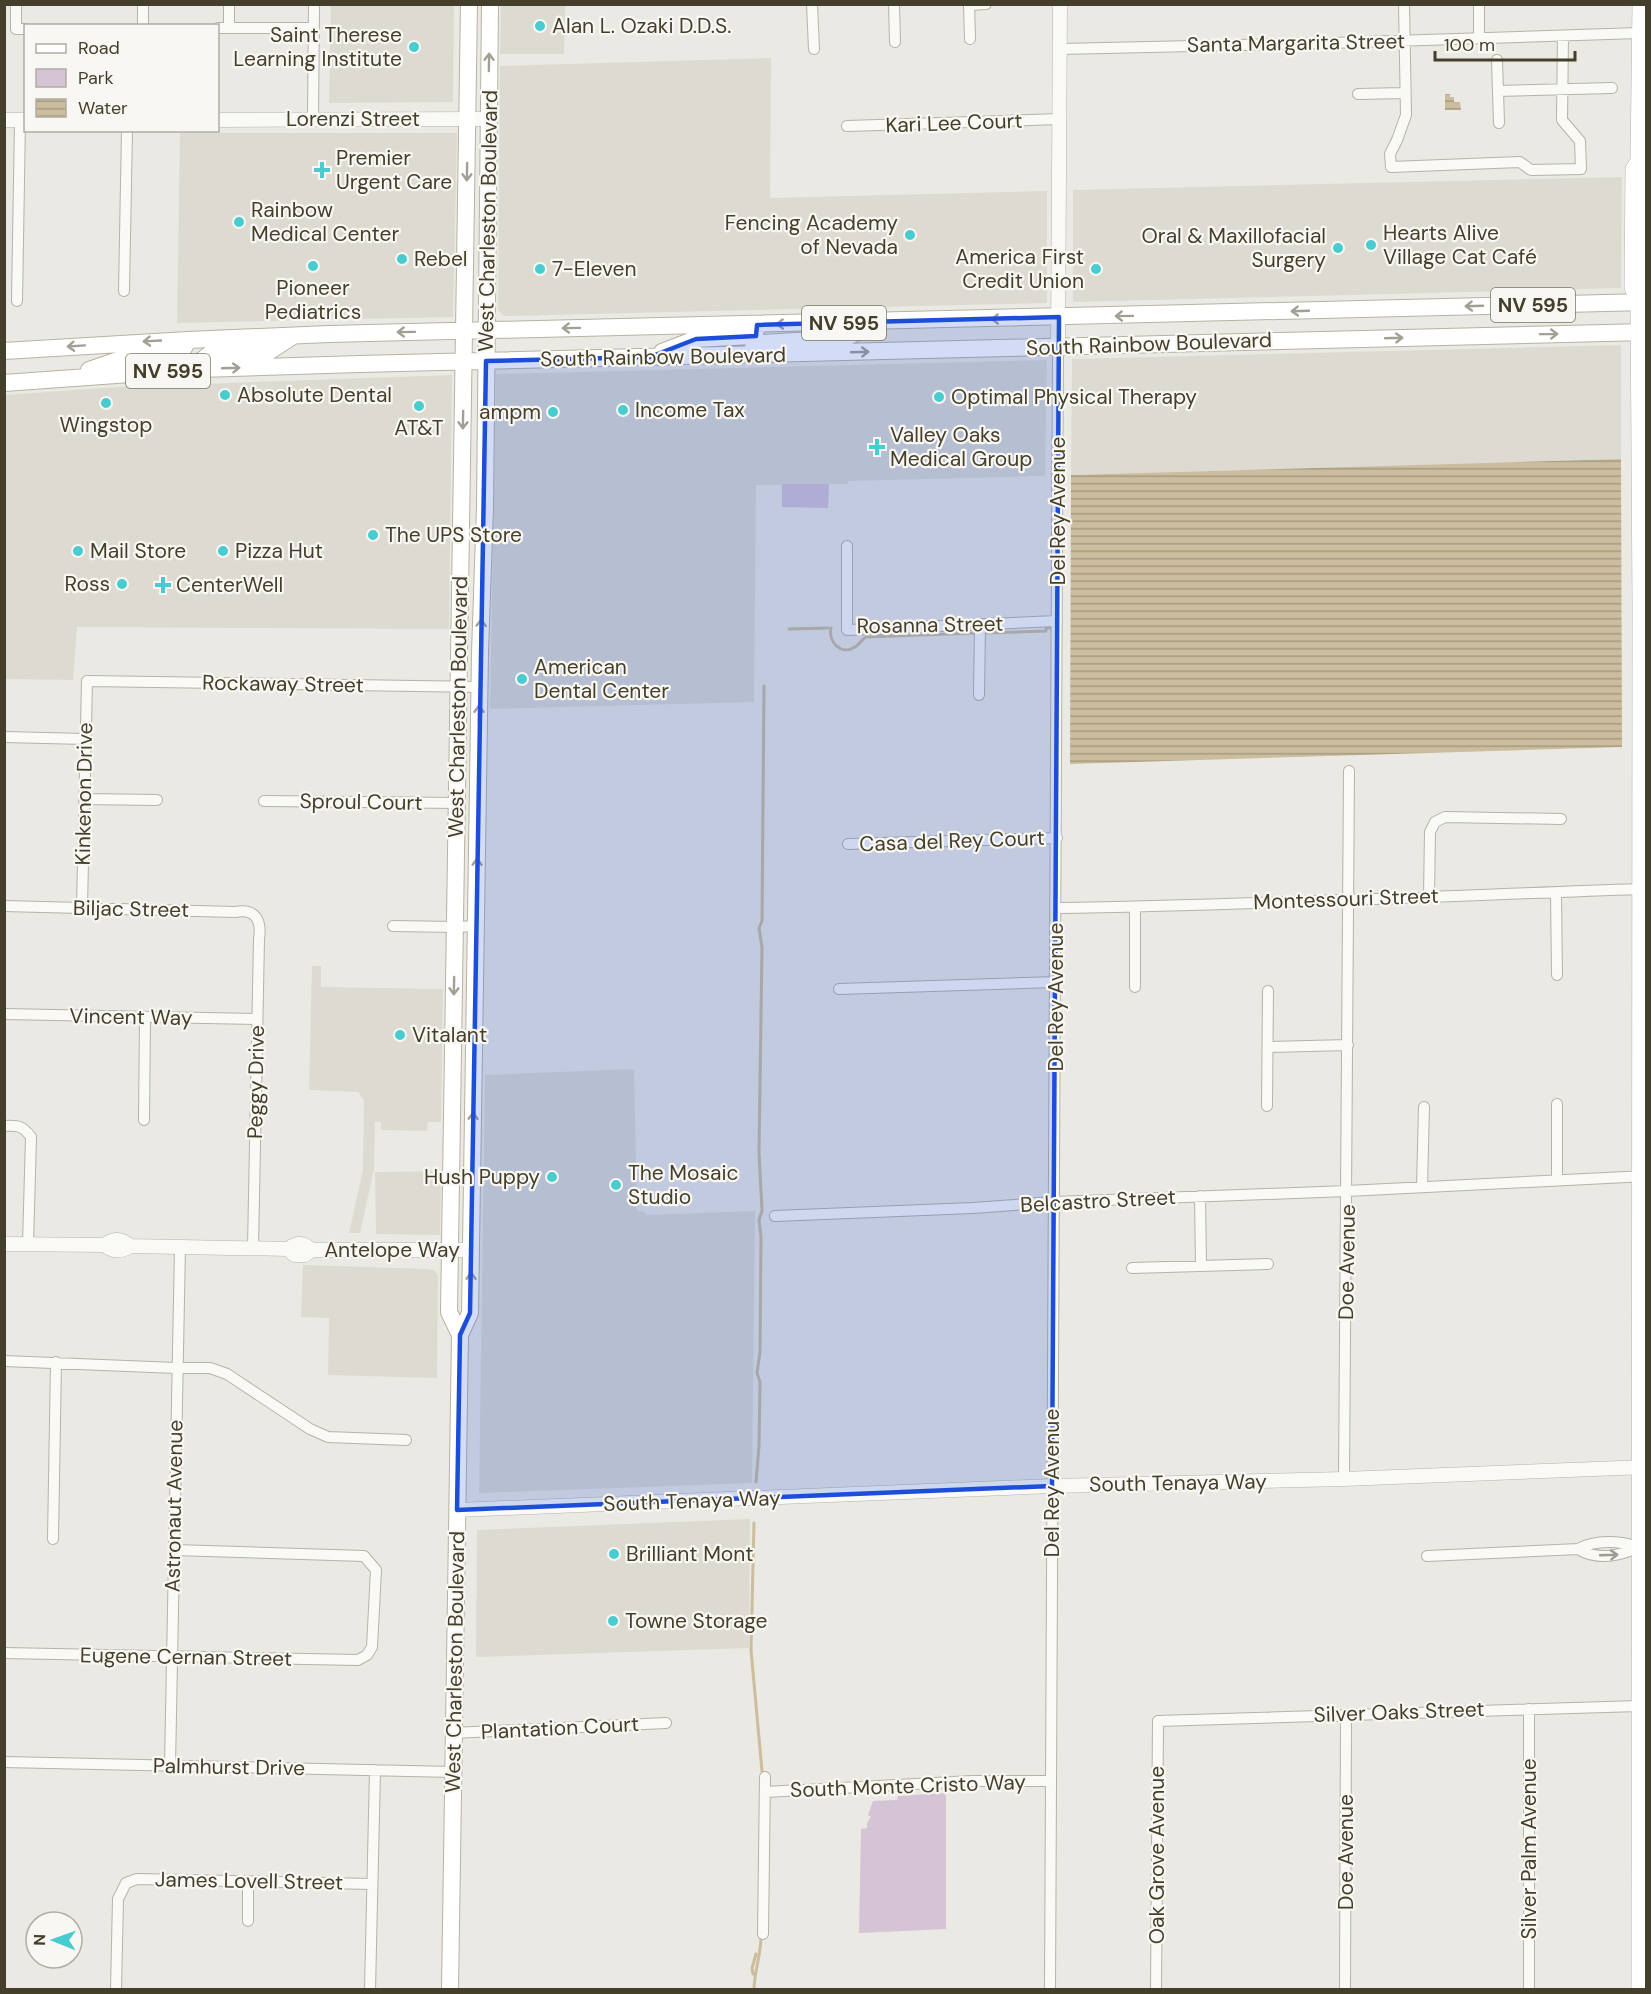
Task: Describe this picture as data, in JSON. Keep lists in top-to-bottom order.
{
  "streets": {
    "main road": ["West Charleston Boulevard", "NV 595", "South Rainbow Boulevard"],
    "street": [
      "Santa Margarita Street",
      "Lorenzi Street",
      "Kari Lee Court",
      "Del Rey Avenue",
      "Rosanna Street",
      "Rockaway Street",
      "Kinkenon Drive",
      "Sproul Court",
      "Casa del Rey Court",
      "Montessouri Street",
      "Biljac Street",
      "Vincent Way",
      "Peggy Drive",
      "Belcastro Street",
      "Antelope Way",
      "Doe Avenue",
      "South Tenaya Way",
      "Astronaut Avenue",
      "Eugene Cernan Street",
      "Silver Oaks Street",
      "Plantation Court",
      "Palmhurst Drive",
      "South Monte Cristo Way",
      "Silver Palm Avenue",
      "Oak Grove Avenue",
      "James Lovell Street"
    ]
  },
  "crossings": [
    ["Santa Margarita Street", "Del Rey Avenue"],
    ["Lorenzi Street", "West Charleston Boulevard"],
    ["Kari Lee Court", "Del Rey Avenue"],
    ["West Charleston Boulevard", "South Rainbow Boulevard"],
    ["West Charleston Boulevard", "Rockaway Street"],
    ["West Charleston Boulevard", "Sproul Court"],
    ["West Charleston Boulevard", "Antelope Way"],
    ["West Charleston Boulevard", "South Tenaya Way"],
    ["West Charleston Boulevard", "Plantation Court"],
    ["West Charleston Boulevard", "Palmhurst Drive"],
    ["South Rainbow Boulevard", "Del Rey Avenue"],
    ["Del Rey Avenue", "Rosanna Street"],
    ["Del Rey Avenue", "Casa del Rey Court"],
    ["Del Rey Avenue", "Montessouri Street"],
    ["Del Rey Avenue", "Belcastro Street"],
    ["Del Rey Avenue", "South Tenaya Way"],
    ["Del Rey Avenue", "South Monte Cristo Way"],
    ["Rockaway Street", "Kinkenon Drive"],
    ["Kinkenon Drive", "Biljac Street"],
    ["Montessouri Street", "Doe Avenue"],
    ["Biljac Street", "Peggy Drive"],
    ["Vincent Way", "Peggy Drive"],
    ["Peggy Drive", "Antelope Way"],
    ["Belcastro Street", "Doe Avenue"],
    ["Antelope Way", "Astronaut Avenue"],
    ["Doe Avenue", "South Tenaya Way"],
    ["Doe Avenue", "Silver Oaks Street"],
    ["Astronaut Avenue", "Eugene Cernan Street"],
    ["Astronaut Avenue", "Palmhurst Drive"],
    ["Silver Oaks Street", "Silver Palm Avenue"],
    ["Silver Oaks Street", "Oak Grove Avenue"]
  ],
  "places": {
    "other": [
      "Alan L. Ozaki D.D.S.",
      "Saint Therese Learning Institute",
      "Rainbow Medical Center",
      "Fencing Academy of Nevada",
      "Hearts Alive Village Cat Café",
      "Oral & Maxillofacial Surgery",
      "Rebel",
      "Pioneer Pediatrics",
      "7-Eleven",
      "America First Credit Union",
      "Absolute Dental",
      "Optimal Physical Therapy",
      "Wingstop",
      "AT&T",
      "Income Tax",
      "ampm",
      "The UPS Store",
      "Mail Store",
      "Pizza Hut",
      "Ross",
      "American Dental Center",
      "Vitalant",
      "Hush Puppy",
      "The Mosaic Studio",
      "Brilliant Mont",
      "Towne Storage"
    ],
    "health": ["Premier Urgent Care", "Valley Oaks Medical Group", "CenterWell"]
  },
  "legend": ["Road", "Park", "Water"],
  "scale_bar": "100 m",
  "north": "left"
}
